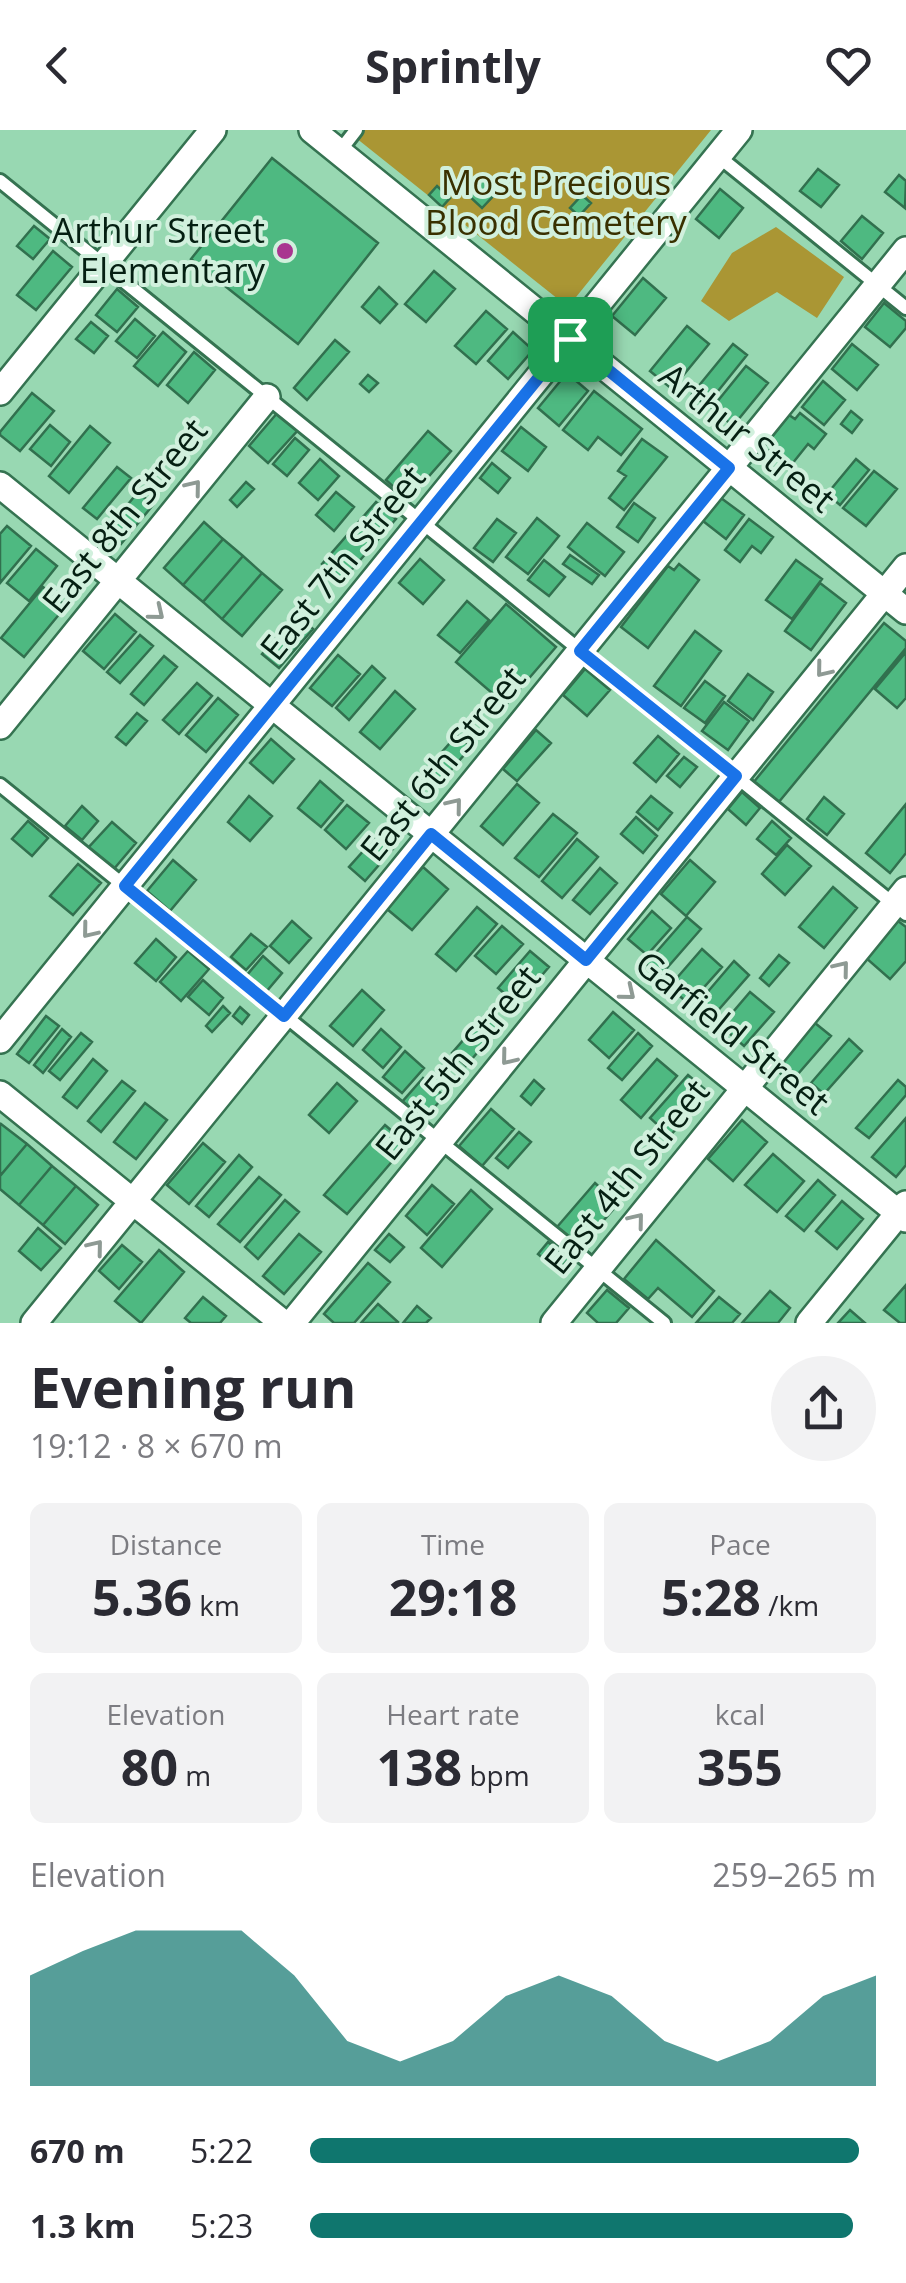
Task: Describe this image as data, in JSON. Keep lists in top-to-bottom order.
{
  "streets": {
    "street": [
      "Arthur Street",
      "East 8th Street",
      "East 7th Street",
      "East 6th Street",
      "Garfield Street",
      "East 5th Street",
      "East 4th Street"
    ]
  },
  "crossings": [
    ["Arthur Street", "East 7th Street"],
    ["Arthur Street", "East 6th Street"],
    ["Arthur Street", "East 5th Street"],
    ["East 8th Street", "Garfield Street"],
    ["East 7th Street", "Garfield Street"],
    ["East 6th Street", "Garfield Street"],
    ["Garfield Street", "East 5th Street"],
    ["Garfield Street", "East 4th Street"]
  ],
  "one_way": ["East 5th Street"],
  "parks": ["Most Precious Blood Cemetery"],
  "places": ["Arthur Street Elementary"],
  "page": {
    "header": "Sprintly",
    "heading": ["Evening run", "19:12 · 8 × 670 m"],
    "stats": [
      ["Distance", "5.36 km"],
      ["Time", "29:18"],
      ["Pace", "5:28 /km"],
      ["Elevation", "80 m"],
      ["Heart rate", "138 bpm"],
      ["kcal", "355"]
    ],
    "chart": ["Elevation", "259–265 m"],
    "list": [
      {
        "name": "670 m",
        "note": "5:22"
      },
      {
        "name": "1.3 km",
        "note": "5:23"
      }
    ]
  }
}
